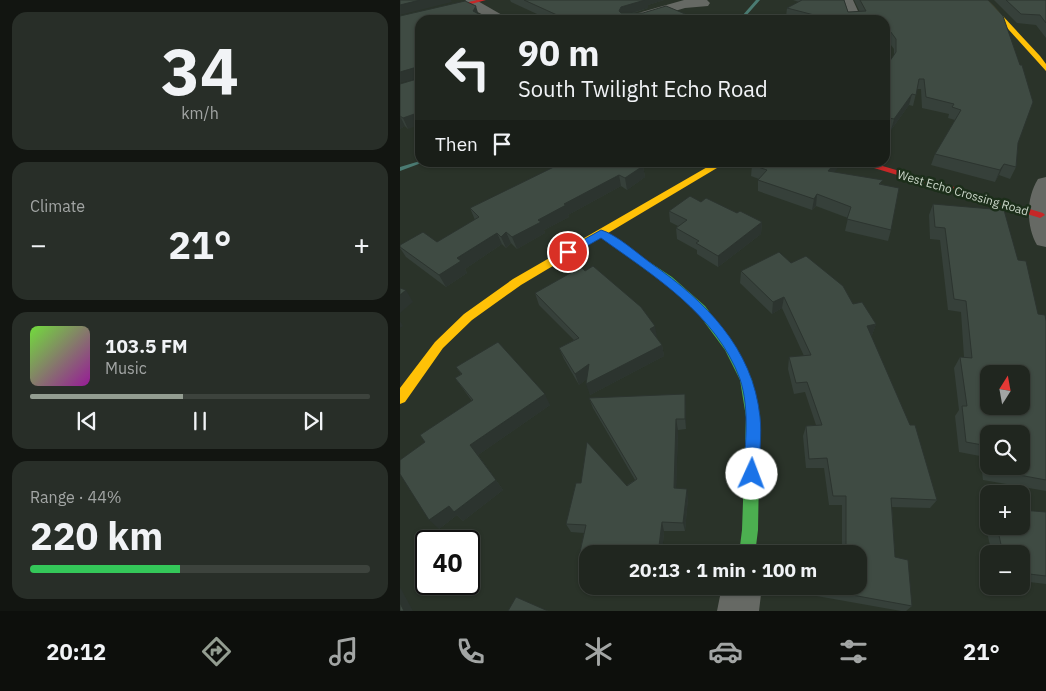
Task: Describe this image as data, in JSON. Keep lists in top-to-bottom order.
{
  "streets": {
    "street": ["West Echo Crossing Road"]
  },
  "north": "top",
  "page": {
    "tile": [
      ["34", "km/h"],
      "Climate",
      ["Range · 44%", "220 km"]
    ],
    "turn": ["90 m", "South Twilight Echo Road"],
    "then": "Then",
    "heat": ["−", "21°", "+"],
    "song": ["103.5 FM", "Music"],
    "map_buttons": ["+", "−"],
    "limit": "40",
    "trip": "20:13 · 1 min · 100 m",
    "tabs": ["20:12", "21°"]
  }
}
